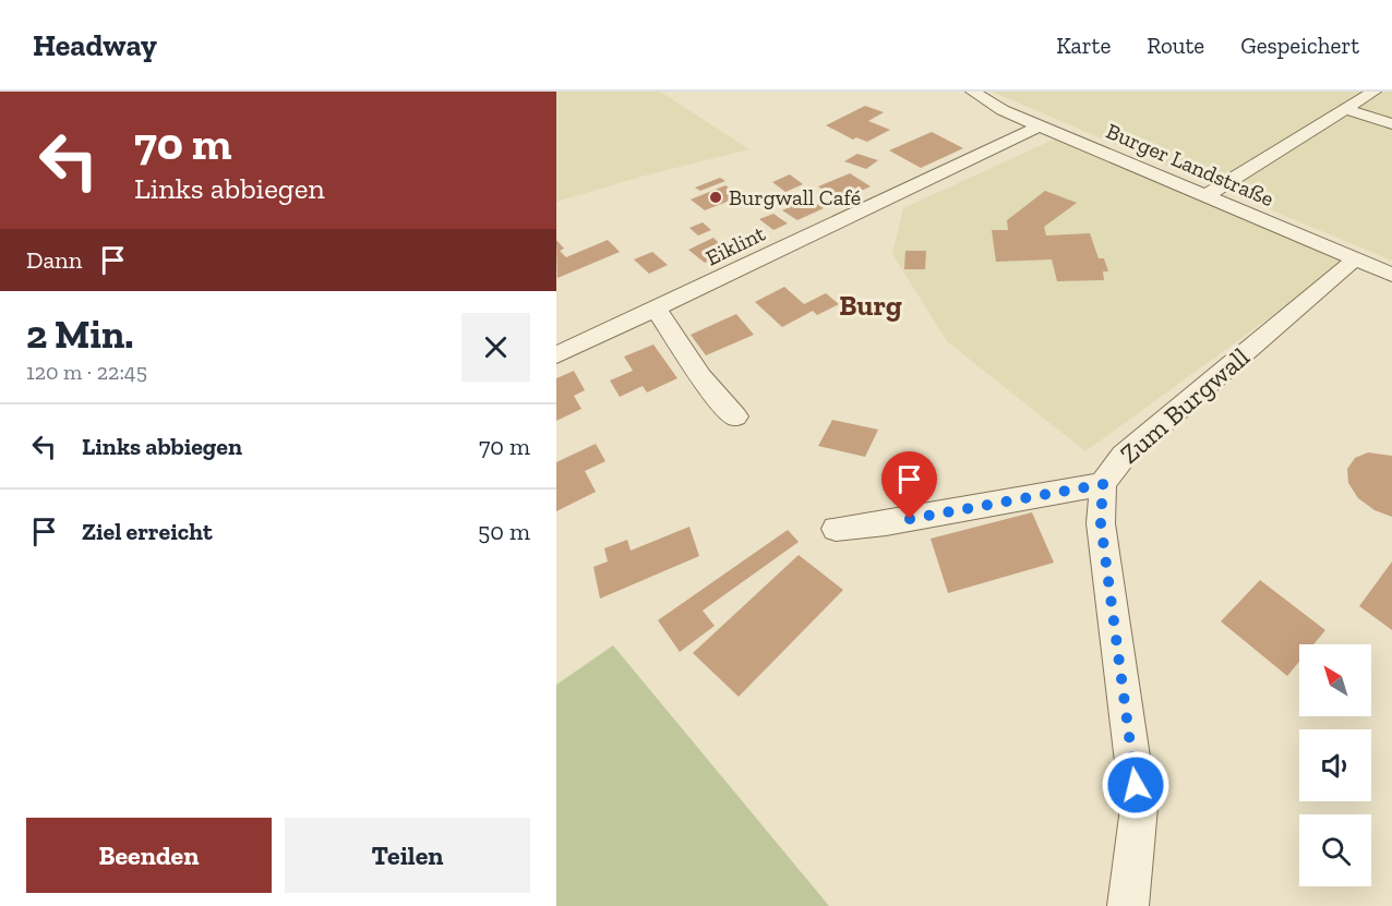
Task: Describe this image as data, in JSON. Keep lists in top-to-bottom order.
{
  "streets": {
    "street": ["Burger Landstraße", "Eiklint", "Zum Burgwall"]
  },
  "crossings": [
    ["Burger Landstraße", "Eiklint"],
    ["Burger Landstraße", "Zum Burgwall"]
  ],
  "districts": ["Burg"],
  "places": ["Burgwall Café"],
  "north": "top left",
  "page": {
    "header": "Headway",
    "nav": ["Karte", "Route", "Gespeichert"],
    "turn": ["70 m", "Links abbiegen"],
    "then": "Dann",
    "heading": ["2 Min.", "120 m · 22:45"],
    "list": [
      {
        "name": "Links abbiegen",
        "value": "70 m"
      },
      {
        "name": "Ziel erreicht",
        "value": "50 m"
      }
    ],
    "buttons": ["Beenden", "Teilen"]
  }
}
